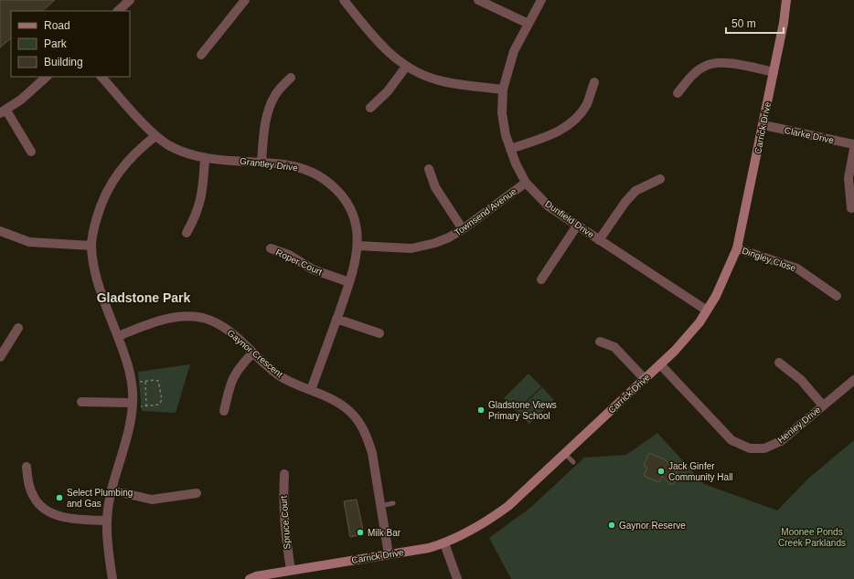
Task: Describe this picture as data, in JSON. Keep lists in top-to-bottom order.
{
  "streets": {
    "street": [
      "Carrick Drive",
      "Clarke Drive",
      "Grantley Drive",
      "Townsend Avenue",
      "Dunfield Drive",
      "Dingley Close",
      "Roper Court",
      "Gaynor Crescent",
      "Henley Drive",
      "Spruce Court"
    ]
  },
  "crossings": [
    ["Carrick Drive", "Clarke Drive"],
    ["Carrick Drive", "Dunfield Drive"],
    ["Carrick Drive", "Dingley Close"],
    ["Carrick Drive", "Gaynor Crescent"],
    ["Carrick Drive", "Henley Drive"],
    ["Carrick Drive", "Spruce Court"],
    ["Grantley Drive", "Townsend Avenue"],
    ["Grantley Drive", "Roper Court"],
    ["Grantley Drive", "Gaynor Crescent"],
    ["Townsend Avenue", "Dunfield Drive"]
  ],
  "districts": ["Gladstone Park"],
  "parks": ["Moonee Ponds Creek Parklands"],
  "places": [
    "Gladstone Views Primary School",
    "Jack Ginfer Community Hall",
    "Select Plumbing and Gas",
    "Gaynor Reserve",
    "Milk Bar"
  ],
  "legend": ["Road", "Park", "Building"],
  "scale_bar": "50 m"
}
